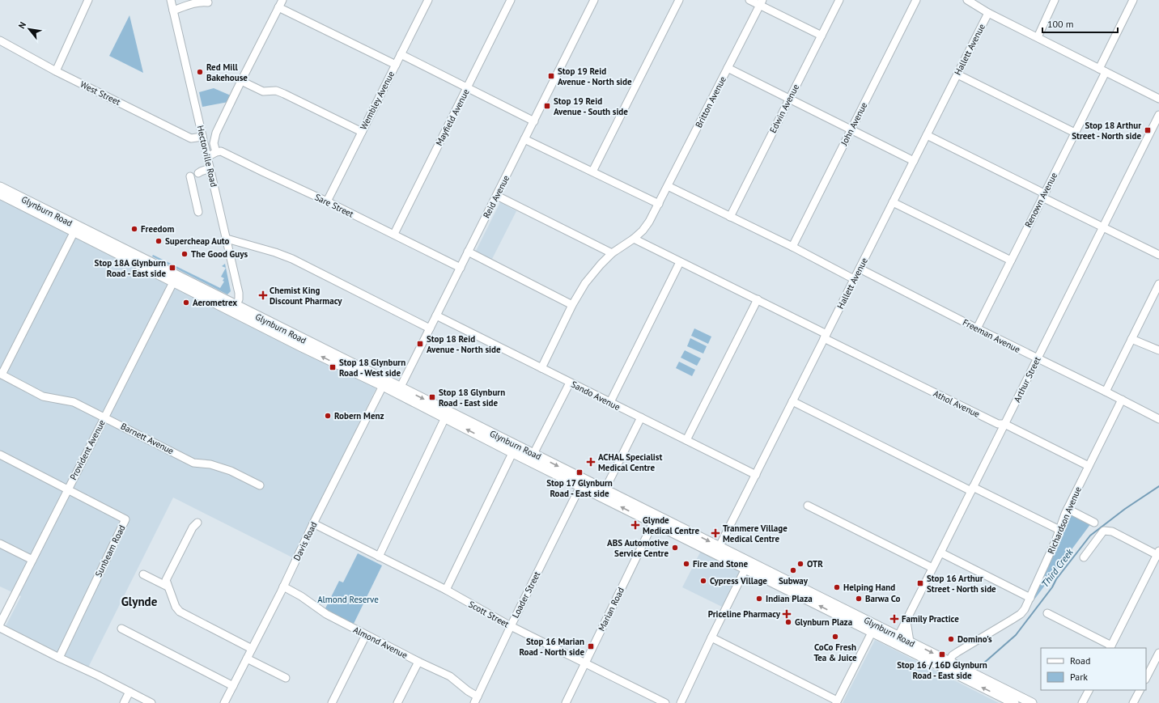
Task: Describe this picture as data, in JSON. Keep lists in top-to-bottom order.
{
  "streets": {
    "main road": ["Glynburn Road"],
    "street": [
      "Hallett Avenue",
      "West Street",
      "Wembley Avenue",
      "Britton Avenue",
      "Edwin Avenue",
      "Mayfield Avenue",
      "John Avenue",
      "Hectorville Road",
      "Reid Avenue",
      "Renown Avenue",
      "Sare Street",
      "Freeman Avenue",
      "Arthur Street",
      "Sando Avenue",
      "Athol Avenue",
      "Barnett Avenue",
      "Provident Avenue",
      "Richardson Avenue",
      "Davis Road",
      "Sunbeam Road",
      "Loader Street",
      "Marian Road",
      "Scott Street",
      "Almond Avenue"
    ]
  },
  "crossings": [
    ["Hallett Avenue", "Glynburn Road"],
    ["Hallett Avenue", "Freeman Avenue"],
    ["Hallett Avenue", "Sando Avenue"],
    ["Hallett Avenue", "Athol Avenue"],
    ["West Street", "Hectorville Road"],
    ["Wembley Avenue", "Sare Street"],
    ["Britton Avenue", "Sando Avenue"],
    ["Britton Avenue", "Athol Avenue"],
    ["Mayfield Avenue", "Sare Street"],
    ["Hectorville Road", "Glynburn Road"],
    ["Reid Avenue", "Sare Street"],
    ["Reid Avenue", "Glynburn Road"],
    ["Reid Avenue", "Sando Avenue"],
    ["Renown Avenue", "Freeman Avenue"],
    ["Glynburn Road", "Arthur Street"],
    ["Glynburn Road", "Provident Avenue"],
    ["Glynburn Road", "Richardson Avenue"],
    ["Glynburn Road", "Davis Road"],
    ["Glynburn Road", "Loader Street"],
    ["Glynburn Road", "Marian Road"],
    ["Freeman Avenue", "Arthur Street"],
    ["Freeman Avenue", "Richardson Avenue"],
    ["Arthur Street", "Athol Avenue"],
    ["Athol Avenue", "Richardson Avenue"],
    ["Barnett Avenue", "Provident Avenue"],
    ["Provident Avenue", "Sunbeam Road"],
    ["Davis Road", "Scott Street"],
    ["Davis Road", "Almond Avenue"],
    ["Loader Street", "Scott Street"],
    ["Loader Street", "Almond Avenue"],
    ["Marian Road", "Scott Street"]
  ],
  "districts": ["Glynde"],
  "water": ["Third Creek"],
  "parks": ["Almond Reserve"],
  "places": {
    "other": [
      "Red Mill Bakehouse",
      "Freedom",
      "Supercheap Auto",
      "The Good Guys",
      "Aerometrex",
      "Robern Menz",
      "ABS Automotive Service Centre",
      "Fire and Stone",
      "OTR",
      "Subway",
      "Cypress Village",
      "Helping Hand",
      "Indian Plaza",
      "Barwa Co",
      "Glynburn Plaza",
      "CoCo Fresh Tea & Juice",
      "Domino's"
    ],
    "transit": [
      "Stop 19 Reid Avenue - North side",
      "Stop 19 Reid Avenue - South side",
      "Stop 18 Arthur Street - North side",
      "Stop 18A Glynburn Road - East side",
      "Stop 18 Reid Avenue - North side",
      "Stop 18 Glynburn Road - West side",
      "Stop 18 Glynburn Road - East side",
      "Stop 17 Glynburn Road - East side",
      "Stop 16 Arthur Street - North side",
      "Stop 16 Marian Road - North side",
      "Stop 16 / 16D Glynburn Road - East side"
    ],
    "health": [
      "Chemist King Discount Pharmacy",
      "ACHAL Specialist Medical Centre",
      "Glynde Medical Centre",
      "Tranmere Village Medical Centre",
      "Priceline Pharmacy",
      "Family Practice"
    ]
  },
  "legend": ["Road", "Park"],
  "scale_bar": "100 m",
  "north": "top left"
}
